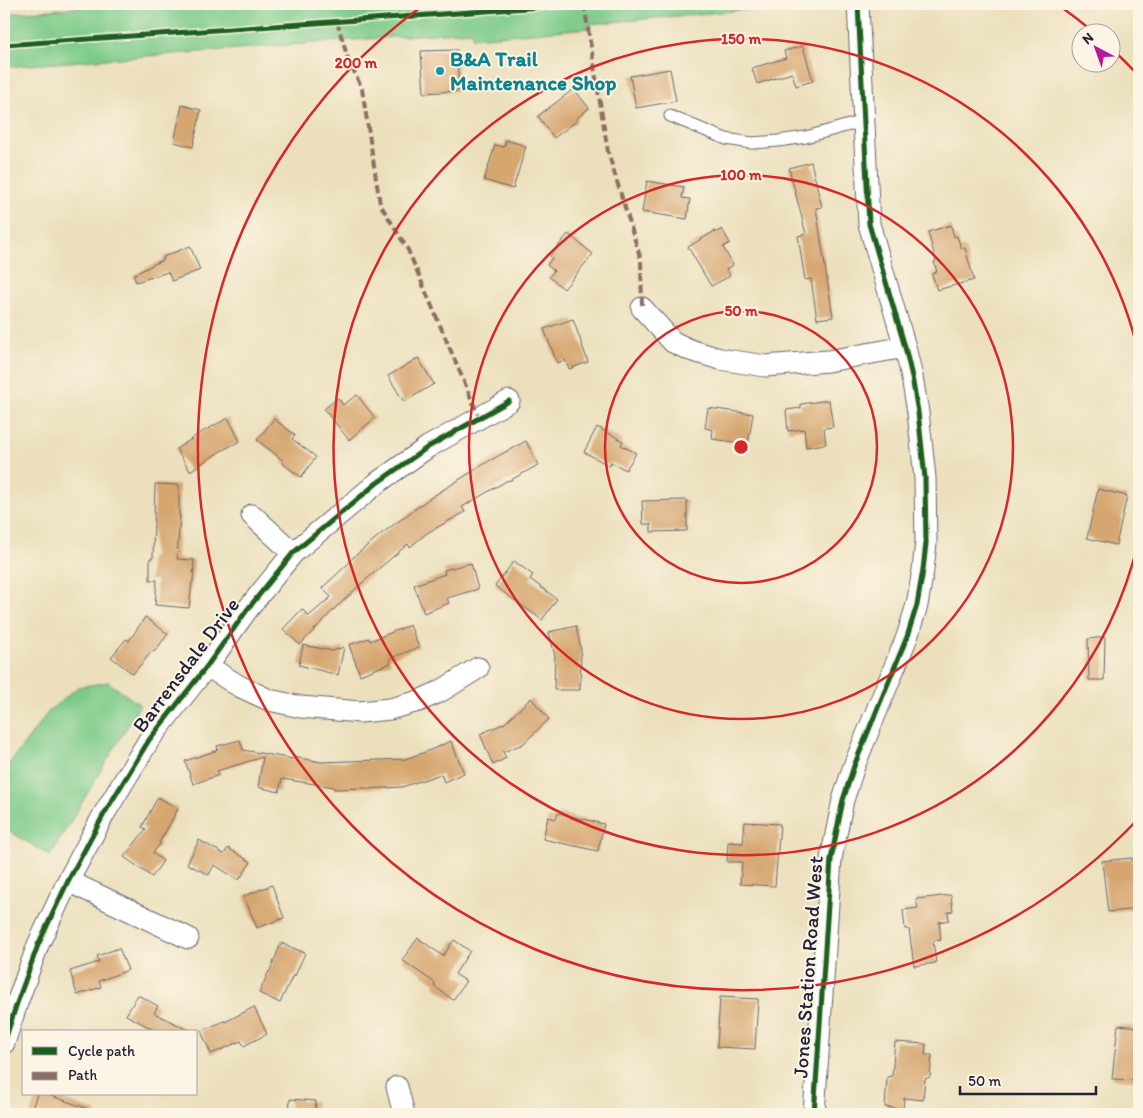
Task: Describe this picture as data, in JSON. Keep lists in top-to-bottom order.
{
  "streets": {
    "street": ["Barrensdale Drive", "Jones Station Road West"]
  },
  "places": ["B&A Trail Maintenance Shop"],
  "legend": ["Cycle path", "Path"],
  "scale_bar": "50 m",
  "north": "top left",
  "rings": [
    "150 m",
    "200 m",
    "100 m",
    "50 m"
  ]
}
